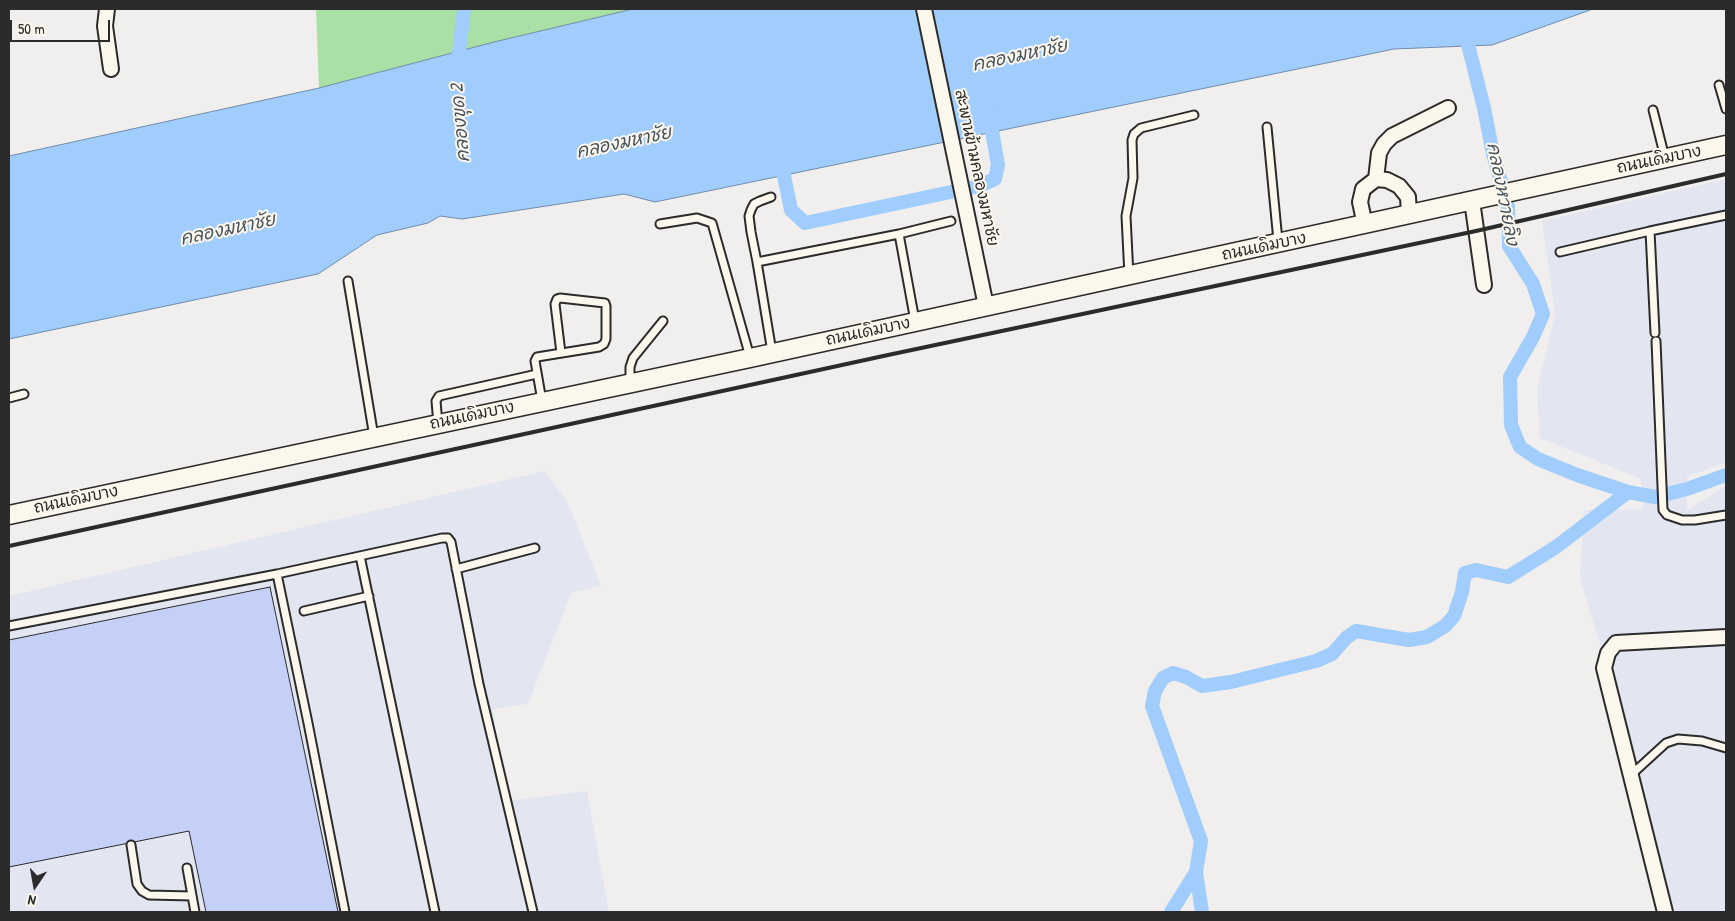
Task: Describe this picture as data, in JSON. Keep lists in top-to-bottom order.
{
  "streets": {
    "street": ["ถนนเดิมบาง", "สะพานข้ามคลองมหาชัย"]
  },
  "crossings": [
    ["ถนนเดิมบาง", "สะพานข้ามคลองมหาชัย"]
  ],
  "water": ["คลองมหาชัย", "คลองขุด 2", "คลองหวายลิง"],
  "scale_bar": "50 m",
  "north": "bottom"
}
